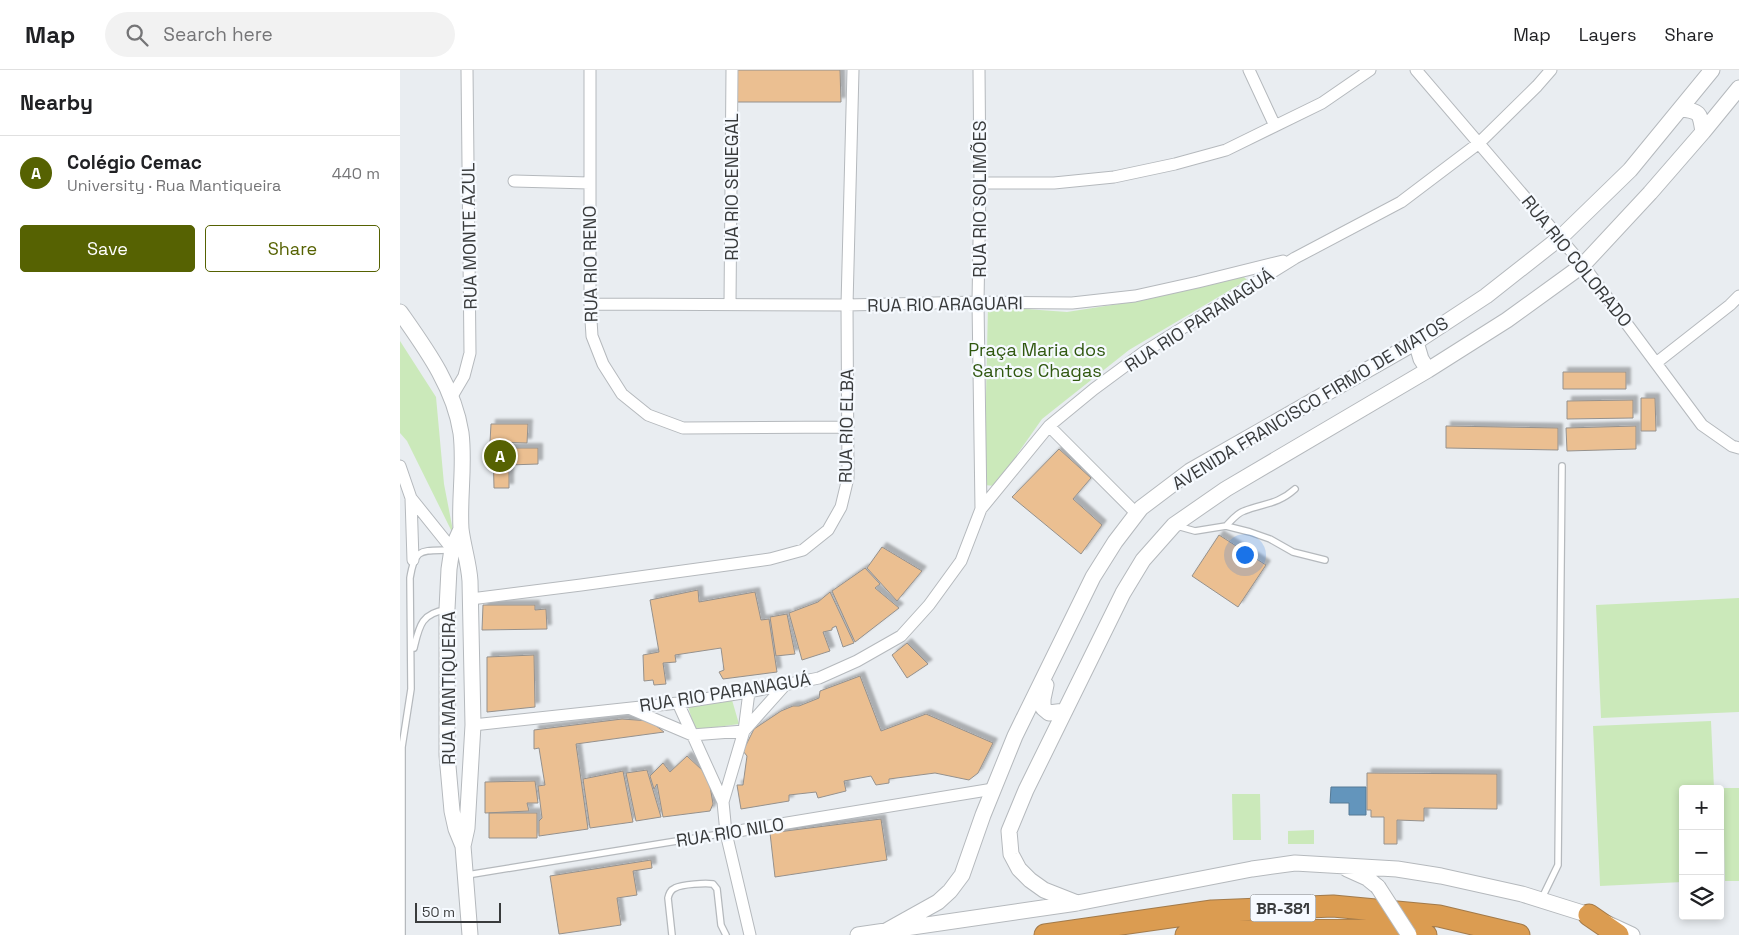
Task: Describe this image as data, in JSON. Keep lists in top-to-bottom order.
{
  "streets": {
    "highway": ["BR-381"],
    "street": [
      "RUA RIO SENEGAL",
      "RUA RIO SOLIMÕES",
      "RUA MONTE AZUL",
      "RUA RIO COLORADO",
      "RUA RIO RENO",
      "RUA RIO ARAGUARI",
      "RUA RIO PARANAGUÁ",
      "AVENIDA FRANCISCO FIRMO DE MATOS",
      "RUA RIO ELBA",
      "RUA MANTIQUEIRA",
      "RUA RIO NILO"
    ]
  },
  "crossings": [
    ["RUA RIO SENEGAL", "RUA RIO ARAGUARI"],
    ["RUA RIO SOLIMÕES", "RUA RIO ARAGUARI"],
    ["RUA RIO SOLIMÕES", "RUA RIO PARANAGUÁ"],
    ["RUA MONTE AZUL", "RUA MANTIQUEIRA"],
    ["RUA RIO COLORADO", "RUA RIO PARANAGUÁ"],
    ["RUA RIO COLORADO", "AVENIDA FRANCISCO FIRMO DE MATOS"],
    ["RUA RIO RENO", "RUA RIO ARAGUARI"],
    ["RUA RIO RENO", "RUA RIO ELBA"],
    ["RUA RIO ARAGUARI", "RUA RIO PARANAGUÁ"],
    ["RUA RIO ARAGUARI", "RUA RIO ELBA"],
    ["RUA RIO PARANAGUÁ", "RUA MANTIQUEIRA"],
    ["AVENIDA FRANCISCO FIRMO DE MATOS", "RUA RIO NILO"],
    ["AVENIDA FRANCISCO FIRMO DE MATOS", "BR-381"],
    ["RUA RIO ELBA", "RUA MANTIQUEIRA"],
    ["RUA MANTIQUEIRA", "RUA RIO NILO"]
  ],
  "parks": ["Praça Maria dos Santos Chagas"],
  "scale_bar": "50 m",
  "page": {
    "header": "Map",
    "search": "Search here",
    "nav": ["Map", "Layers", "Share"],
    "heading": "Nearby",
    "list": [
      {
        "mark": "A",
        "name": "Colégio Cemac",
        "note": "University · Rua Mantiqueira",
        "value": "440 m"
      }
    ],
    "buttons": ["Save", "Share"],
    "pins": "A",
    "map_buttons": ["+", "−"],
    "scale": "50 m"
  }
}
